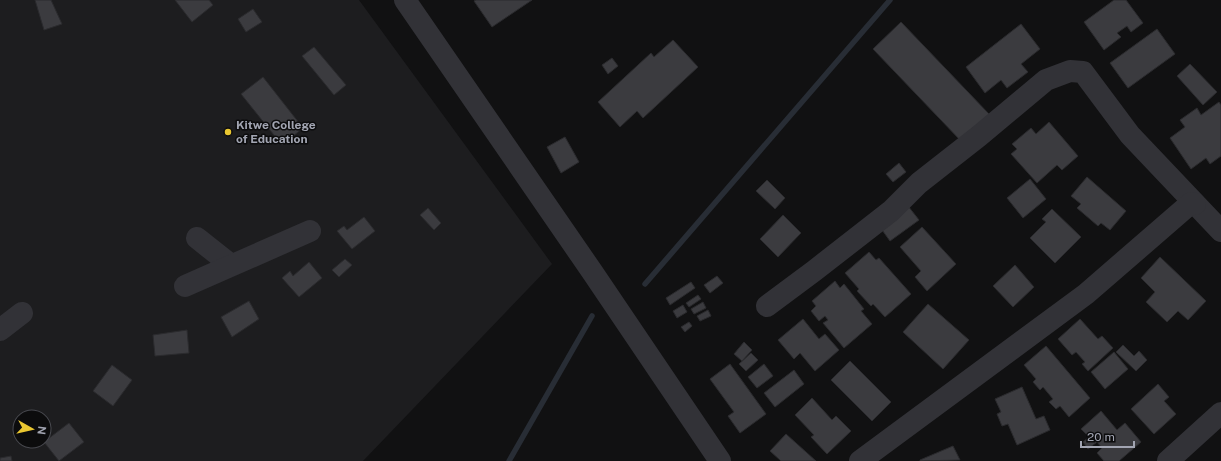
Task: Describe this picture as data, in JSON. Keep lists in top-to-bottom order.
{
  "places": ["Kitwe College of Education"],
  "scale_bar": "20 m",
  "north": "right"
}
